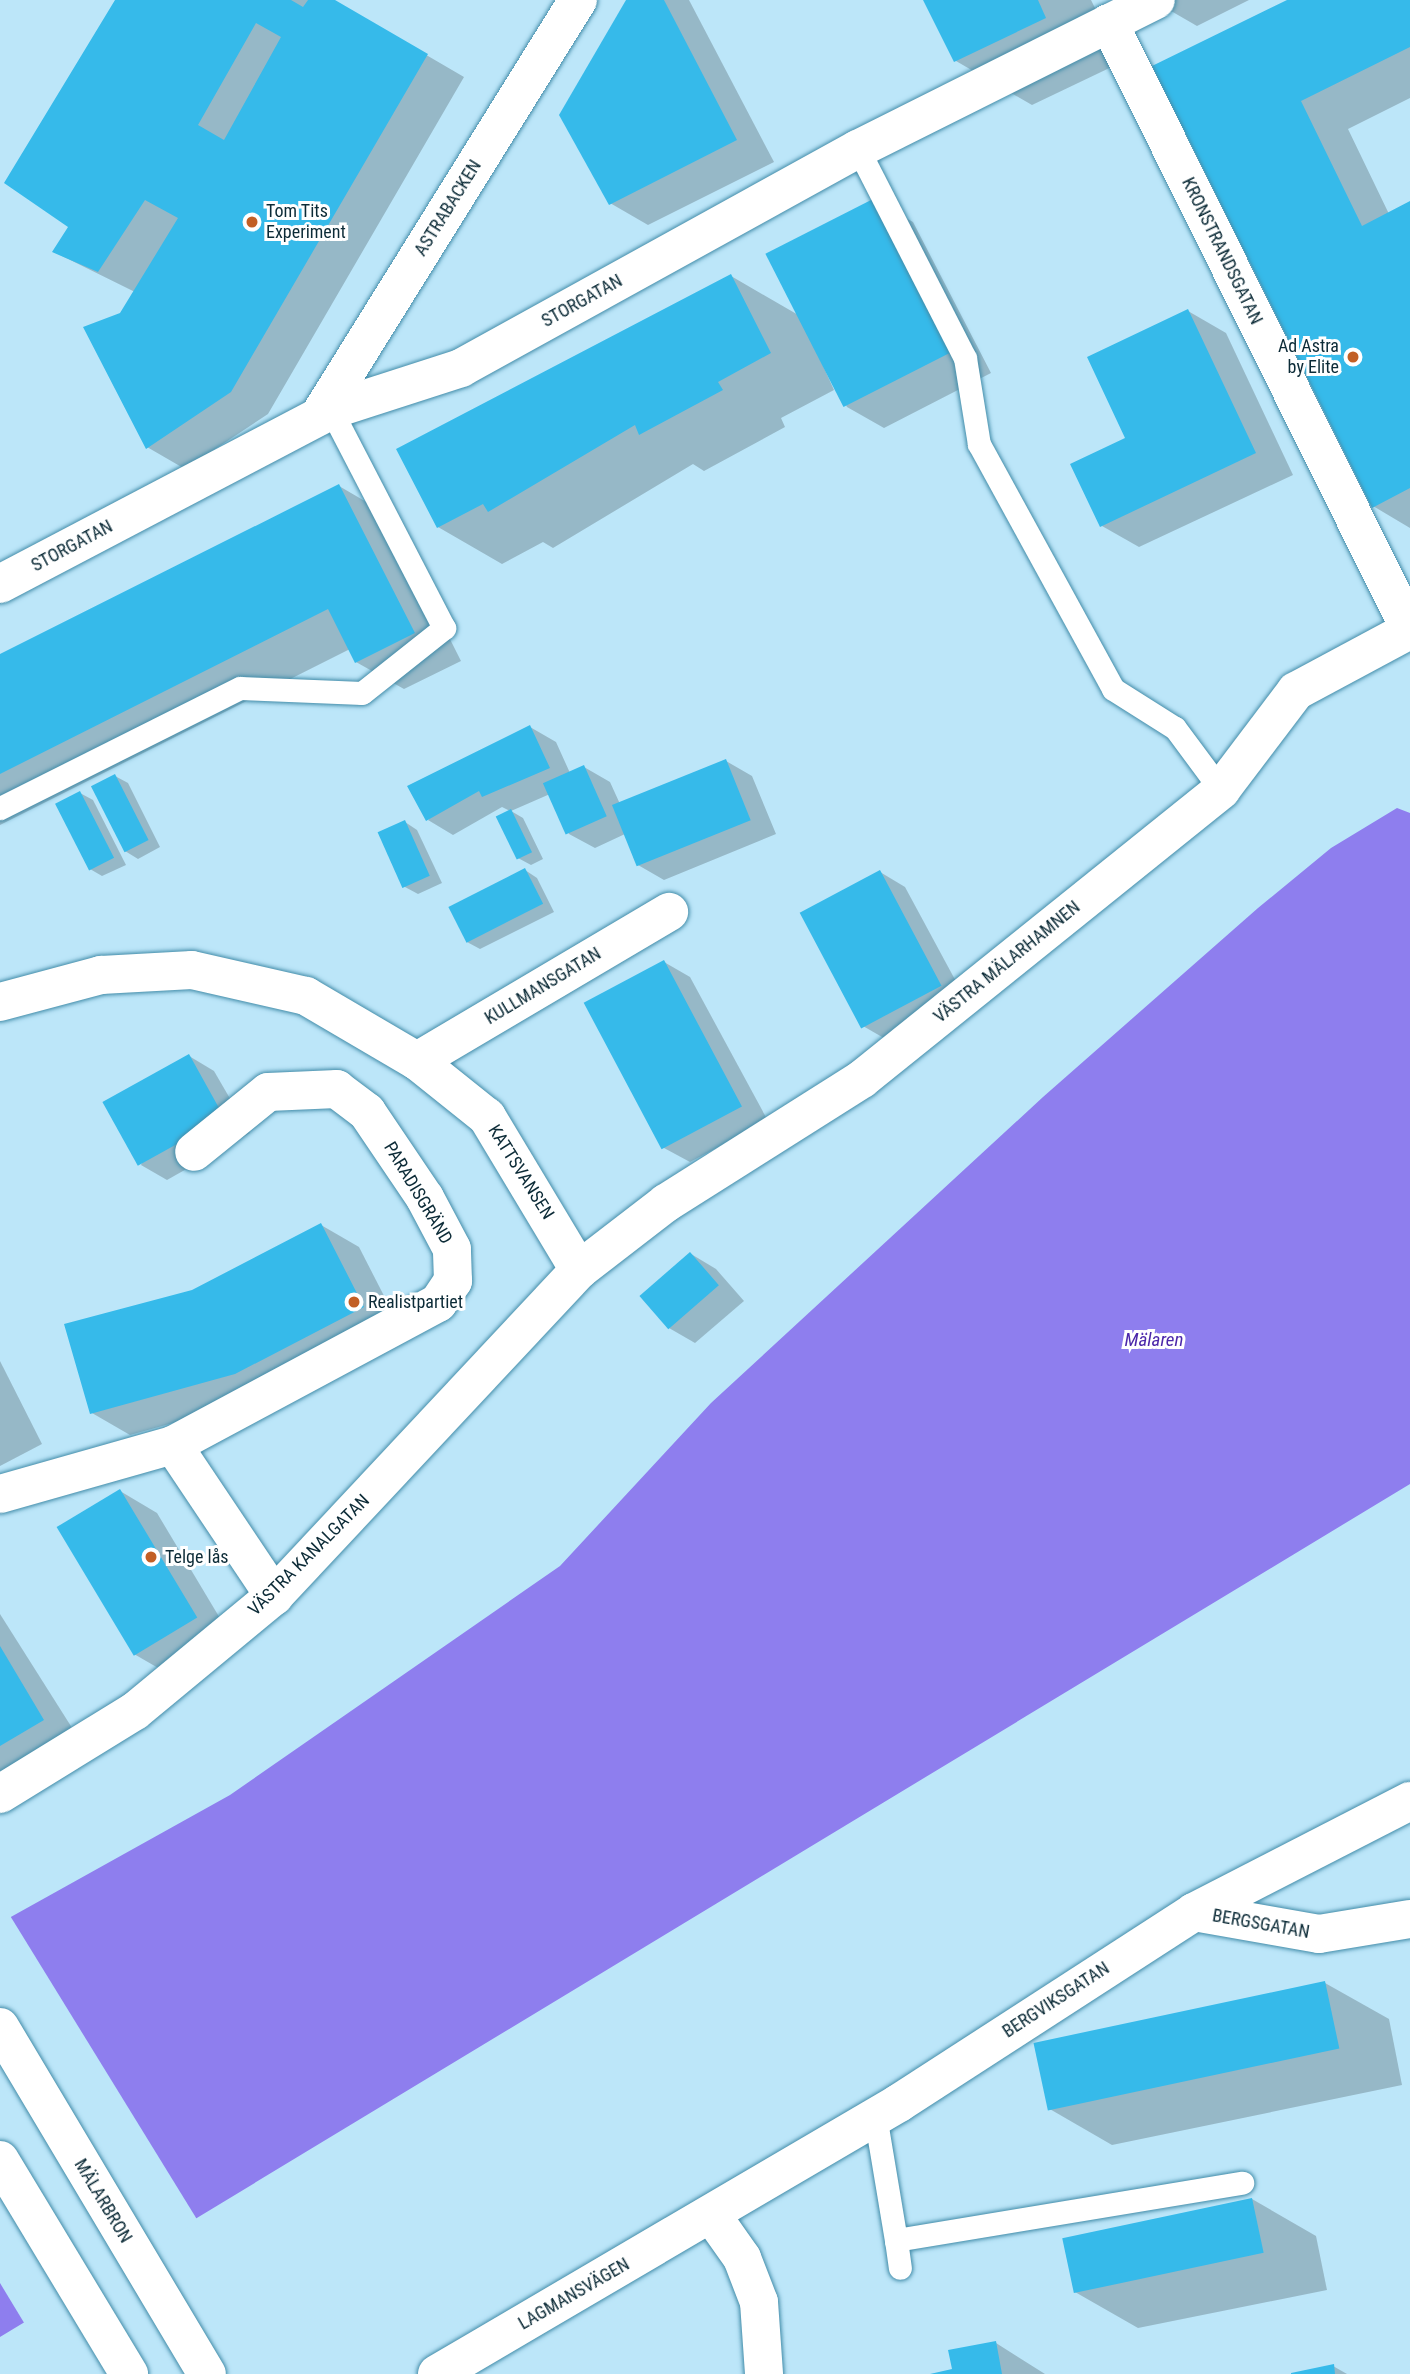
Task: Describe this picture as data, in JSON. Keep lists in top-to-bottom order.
{
  "streets": {
    "street": [
      "ASTRABACKEN",
      "KRONSTRANDSGATAN",
      "STORGATAN",
      "VÄSTRA MÄLARHAMNEN",
      "KULLMANSGATAN",
      "KATTSVANSEN",
      "PARADISGRÄND",
      "VÄSTRA KANALGATAN",
      "BERGSGATAN",
      "BERGVIKSGATAN",
      "MÄLARBRON",
      "LAGMANSVÄGEN"
    ]
  },
  "crossings": [
    ["ASTRABACKEN", "STORGATAN"],
    ["KRONSTRANDSGATAN", "STORGATAN"],
    ["KRONSTRANDSGATAN", "VÄSTRA MÄLARHAMNEN"],
    ["VÄSTRA MÄLARHAMNEN", "KATTSVANSEN"],
    ["VÄSTRA MÄLARHAMNEN", "VÄSTRA KANALGATAN"],
    ["KULLMANSGATAN", "KATTSVANSEN"],
    ["KATTSVANSEN", "VÄSTRA KANALGATAN"],
    ["BERGSGATAN", "BERGVIKSGATAN"],
    ["BERGVIKSGATAN", "LAGMANSVÄGEN"]
  ],
  "water": ["Mälaren"],
  "places": [
    "Tom Tits Experiment",
    "Ad Astra by Elite",
    "Realistpartiet",
    "Telge lås"
  ]
}
